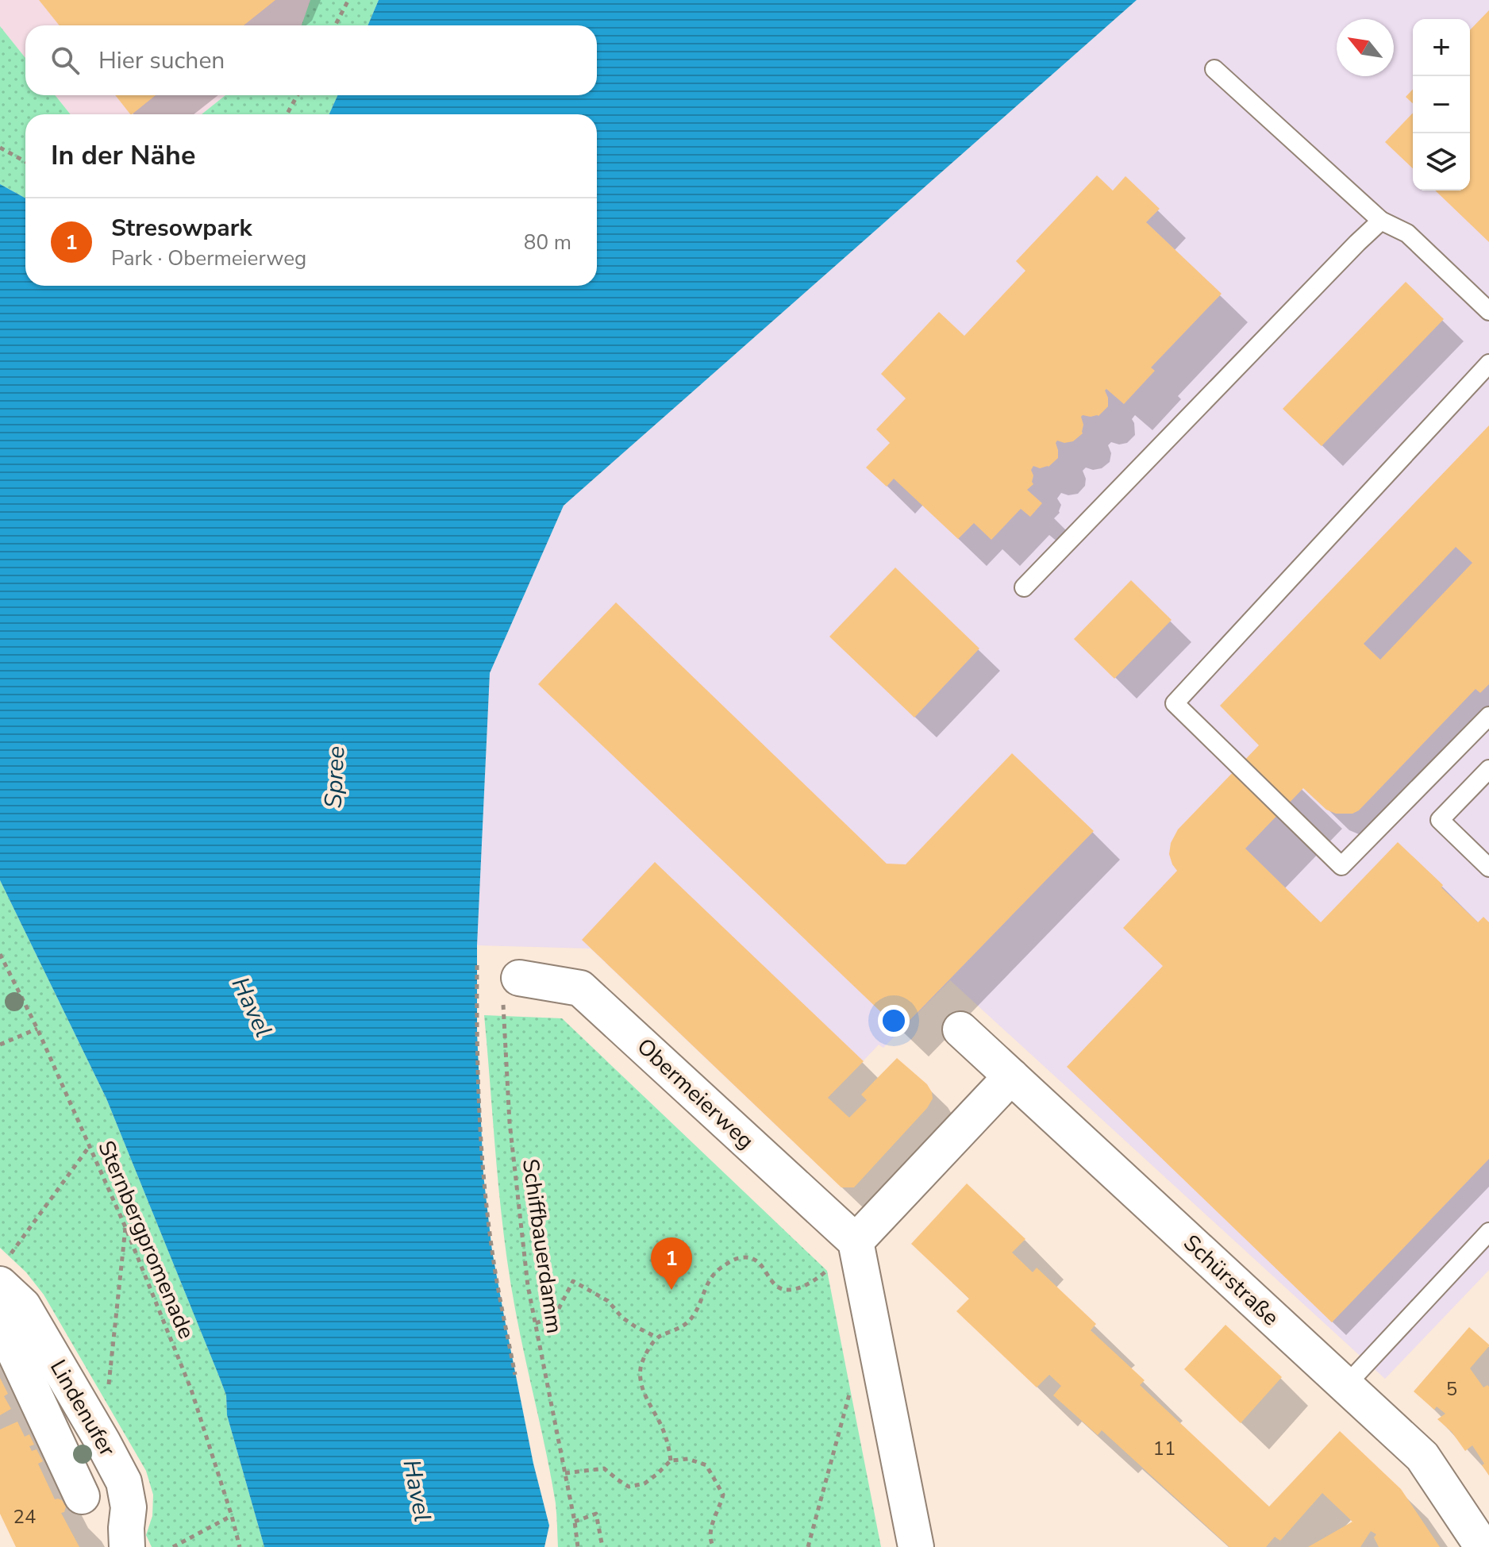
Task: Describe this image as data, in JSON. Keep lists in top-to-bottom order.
{
  "streets": {
    "street": ["Obermeierweg", "Schürstraße", "Lindenufer"],
    "path": ["Sternbergpromenade", "Schiffbauerdamm"]
  },
  "crossings": [
    ["Obermeierweg", "Schiffbauerdamm"]
  ],
  "water": ["Spree", "Havel"],
  "house_numbers": ["5", "11", "24"],
  "north": "top left",
  "page": {
    "map_buttons": ["+", "−"],
    "search": "Hier suchen",
    "heading": "In der Nähe",
    "list": [
      {
        "mark": "1",
        "name": "Stresowpark",
        "note": "Park · Obermeierweg",
        "value": "80 m"
      }
    ],
    "pins": "1"
  }
}
